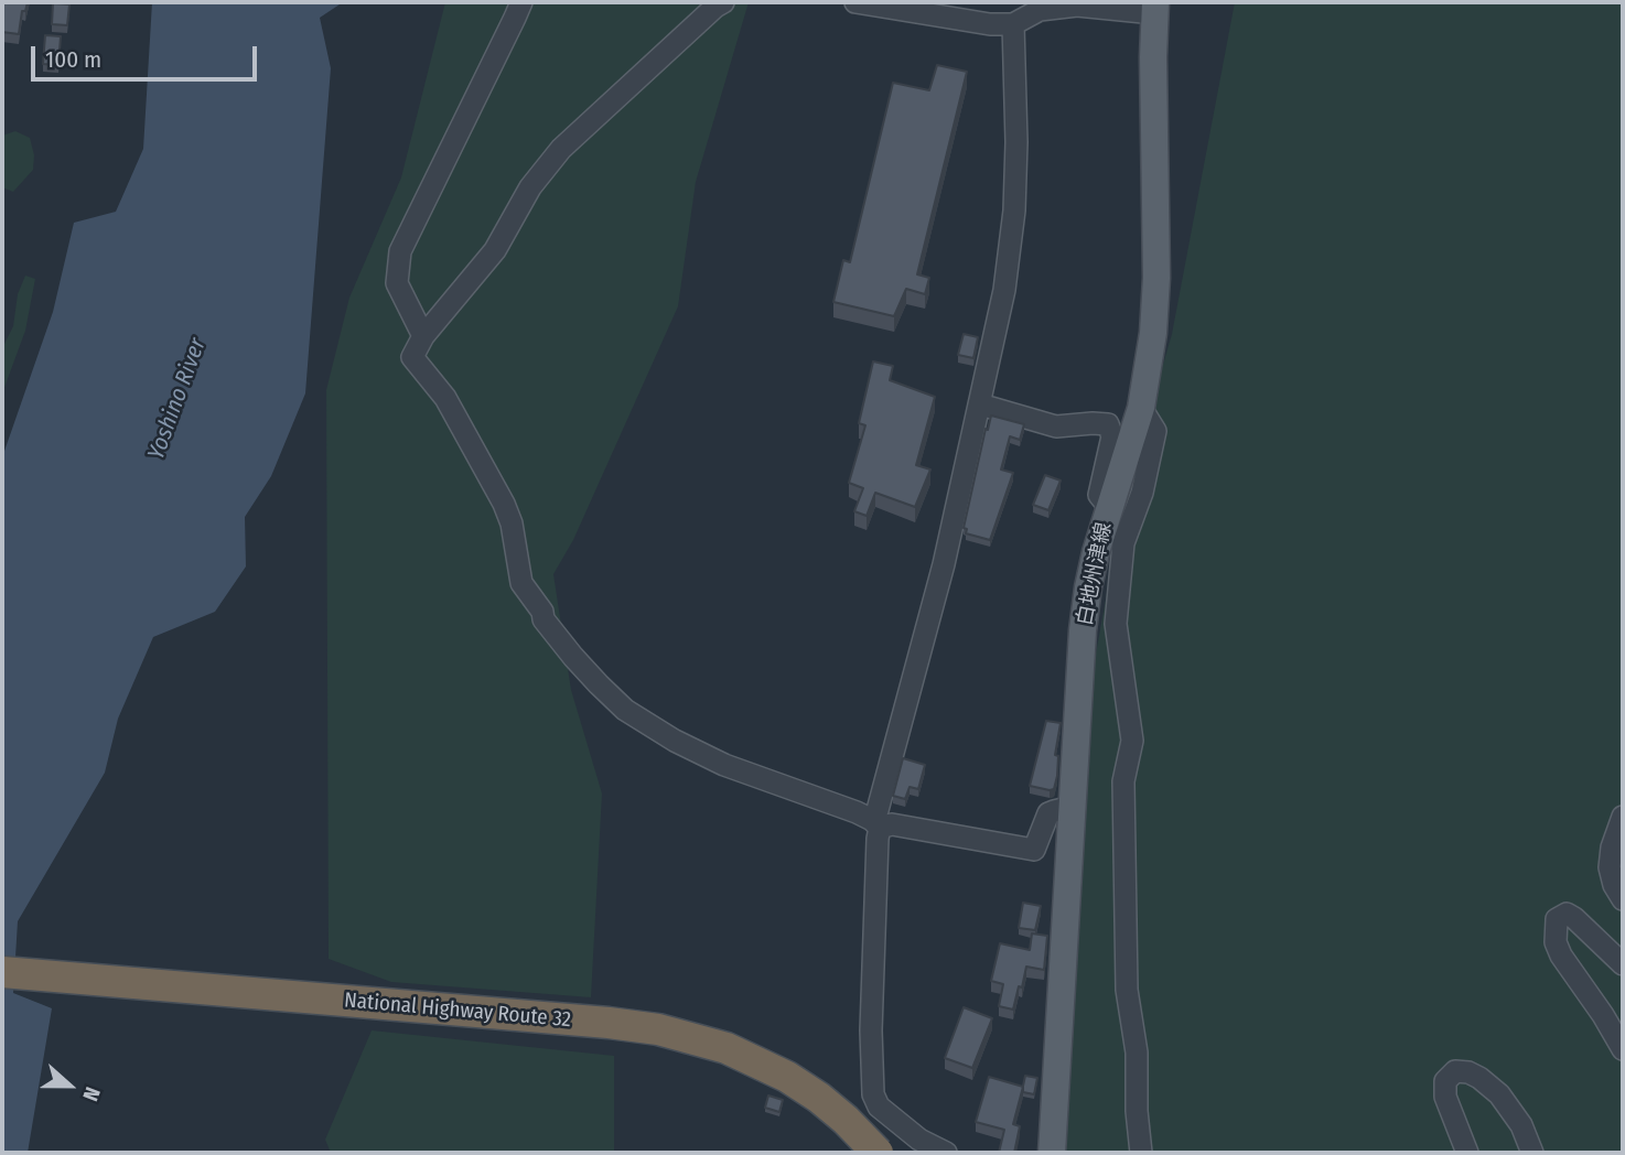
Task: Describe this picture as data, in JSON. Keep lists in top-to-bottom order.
{
  "streets": {
    "highway": ["National Highway Route 32"],
    "main road": ["白地州津線"]
  },
  "water": ["Yoshino River"],
  "scale_bar": "100 m",
  "north": "right"
}
